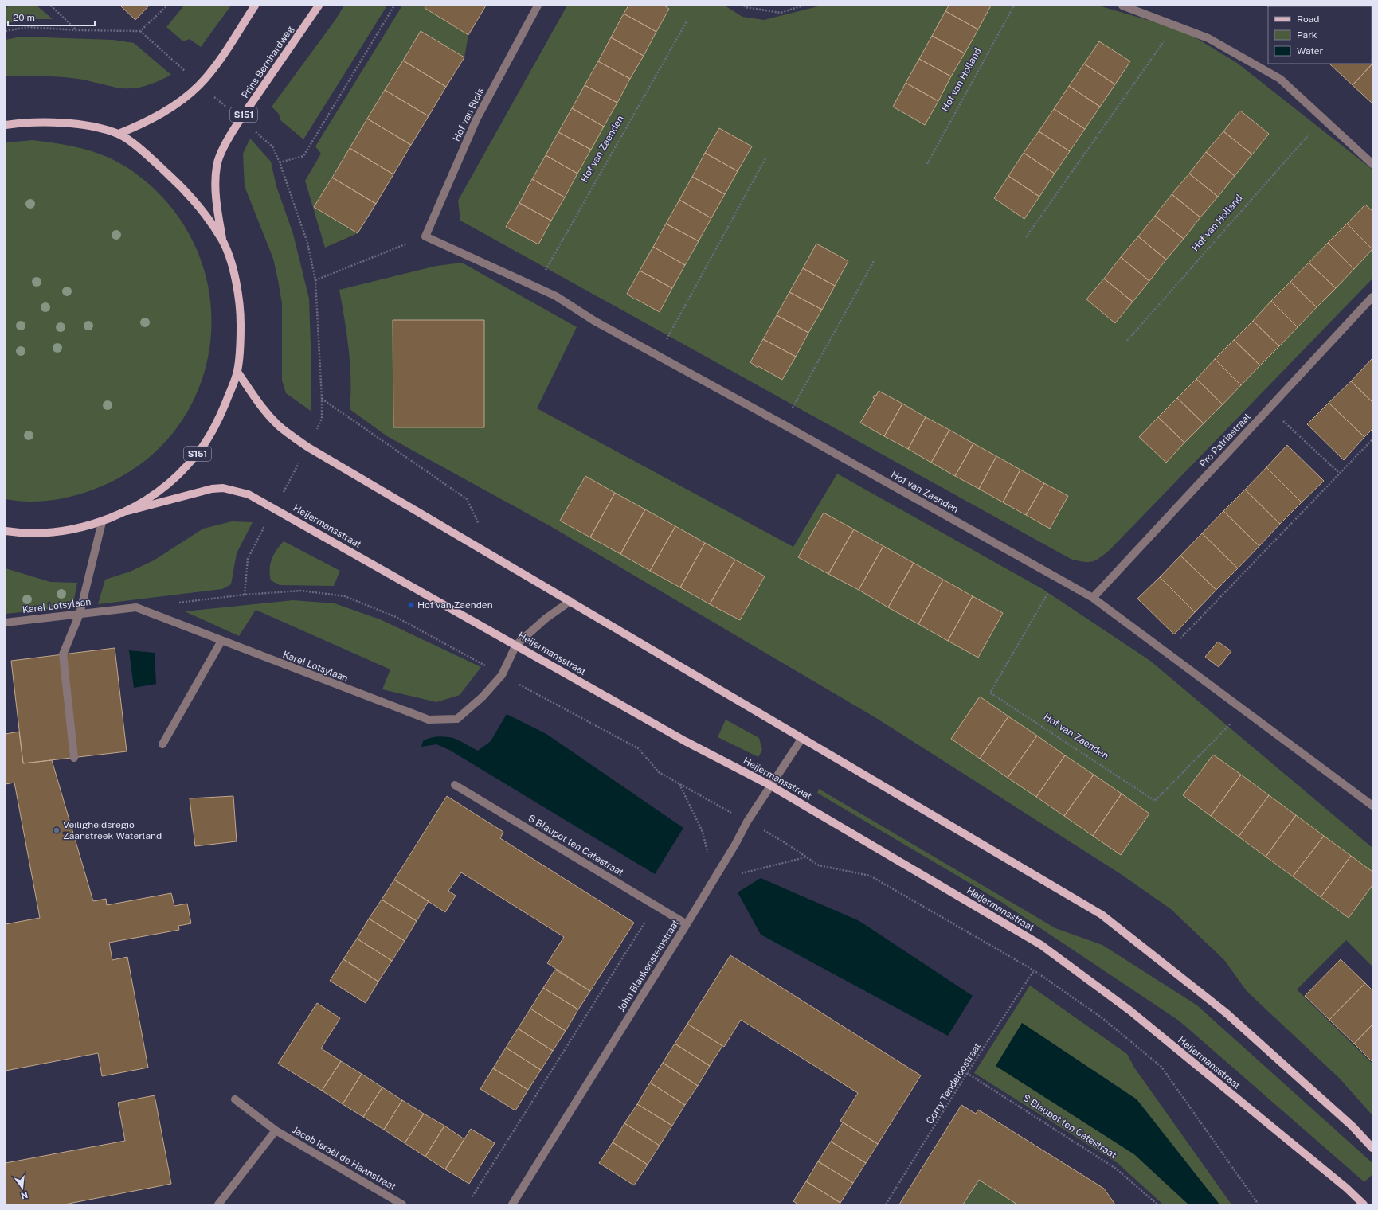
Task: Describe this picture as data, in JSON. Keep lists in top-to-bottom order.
{
  "streets": {
    "main road": ["Prins Bernhardweg", "S151", "Heijermansstraat"],
    "street": [
      "Hof van Blois",
      "Hof van Zaenden",
      "Pro Patriastraat",
      "Karel Lotsylaan",
      "S Blaupot ten Catestraat",
      "John Blankensteinstraat",
      "Jacob Israël de Haanstraat"
    ],
    "path": ["Hof van Holland", "Corry Tendeloostraat"]
  },
  "crossings": [
    ["Prins Bernhardweg", "S151"],
    ["S151", "Heijermansstraat"],
    ["Hof van Blois", "Hof van Zaenden"],
    ["Hof van Zaenden", "Pro Patriastraat"],
    ["Heijermansstraat", "Karel Lotsylaan"],
    ["Heijermansstraat", "John Blankensteinstraat"],
    ["S Blaupot ten Catestraat", "John Blankensteinstraat"],
    ["S Blaupot ten Catestraat", "Corry Tendeloostraat"]
  ],
  "places": {
    "transit": ["Hof van Zaenden"],
    "other": ["Veiligheidsregio Zaanstreek-Waterland"]
  },
  "legend": ["Road", "Park", "Water"],
  "scale_bar": "20 m",
  "north": "bottom"
}
